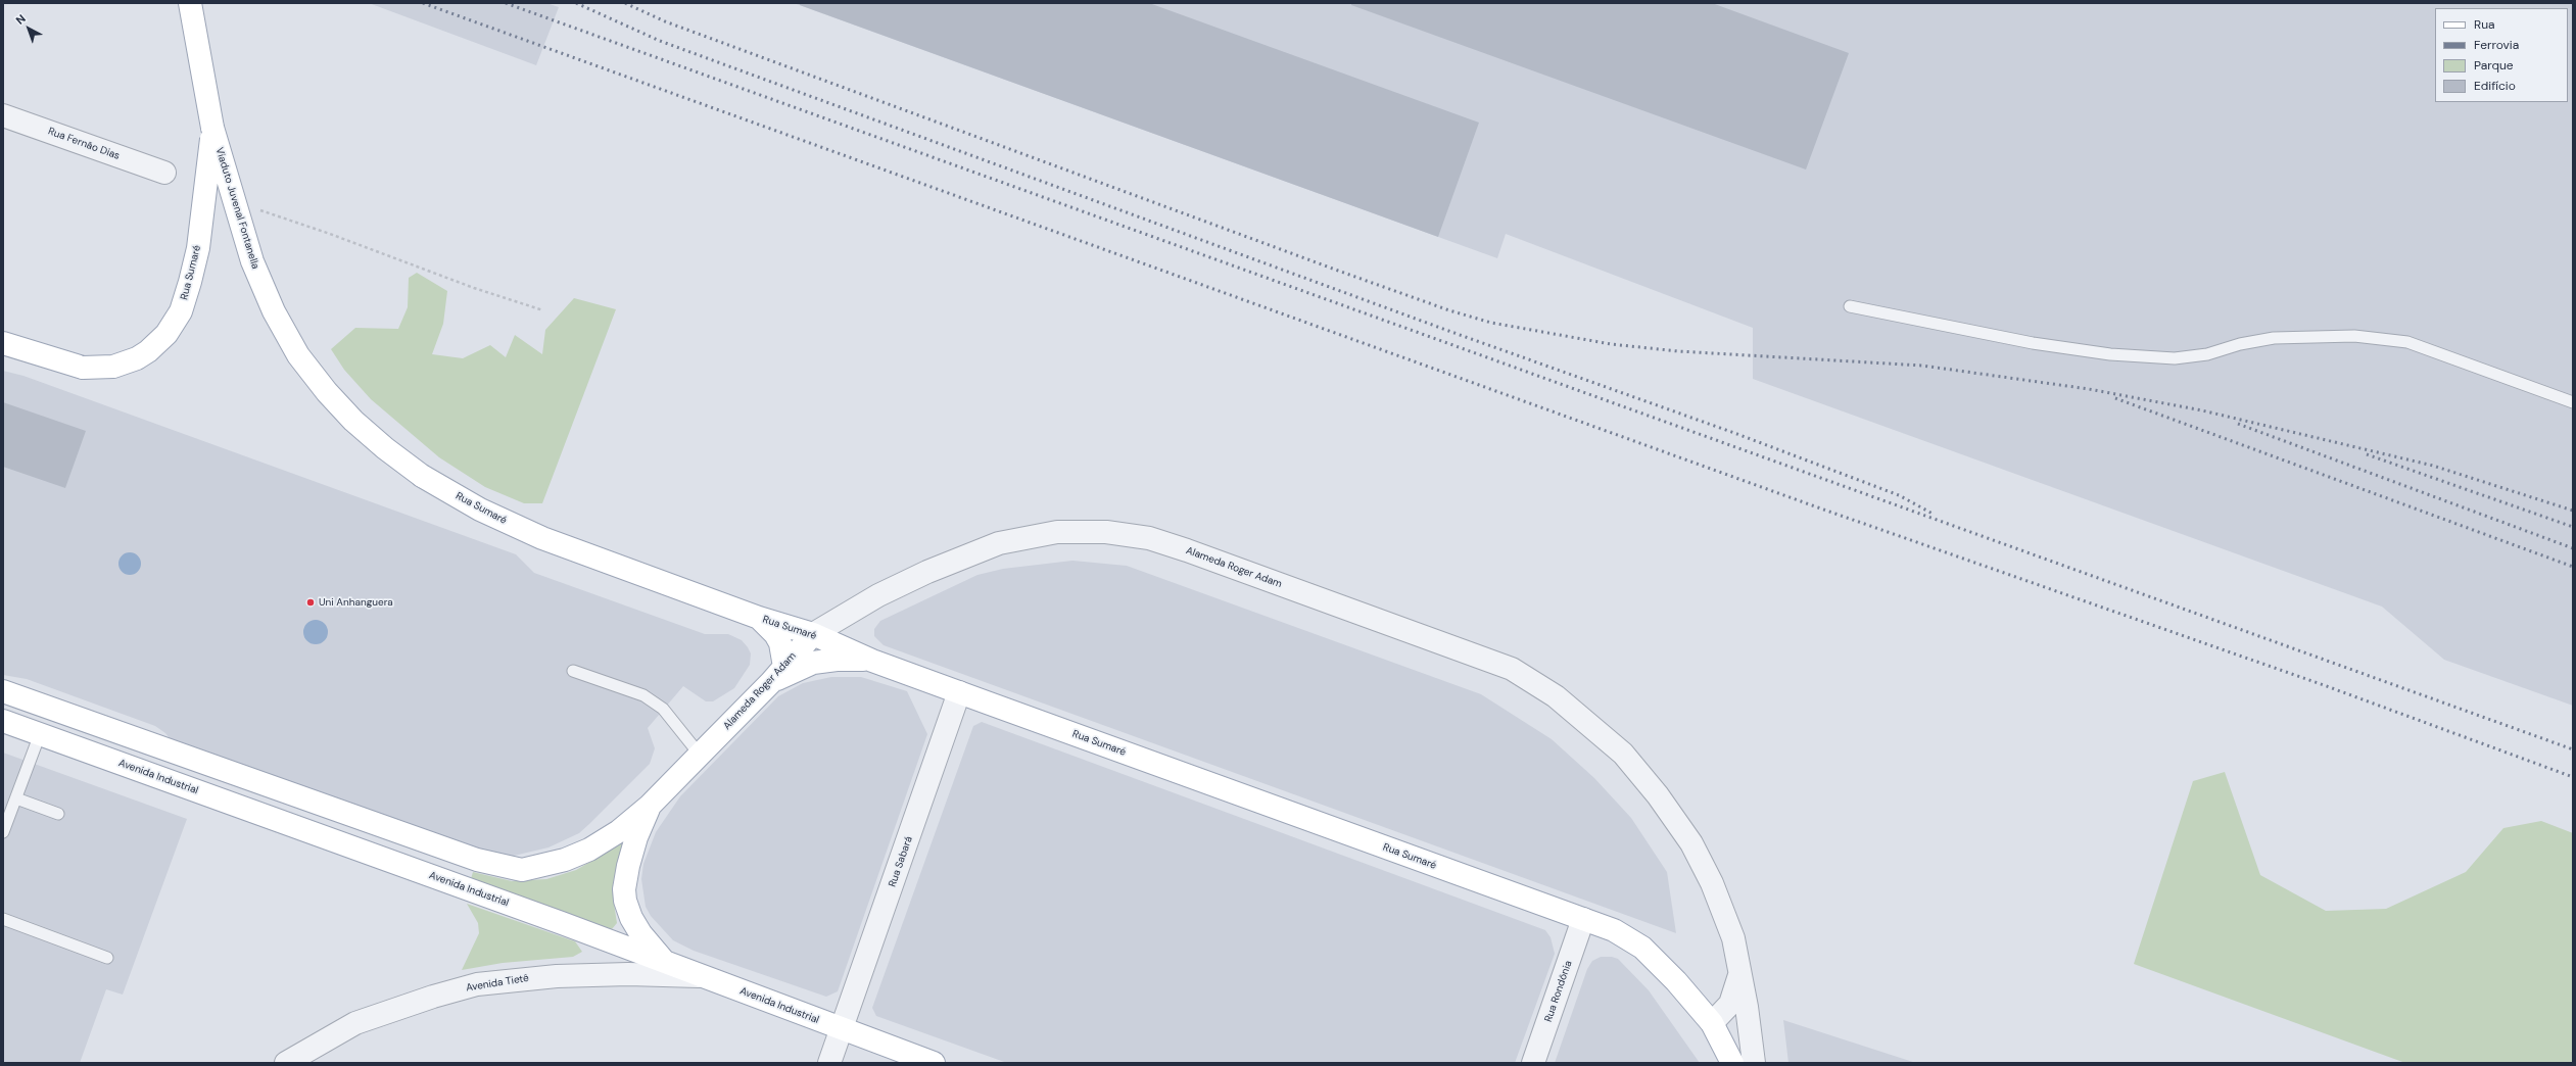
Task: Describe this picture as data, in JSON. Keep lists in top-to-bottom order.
{
  "streets": {
    "main road": [
      "Viaduto Juvenal Fontanella",
      "Rua Sumaré",
      "Alameda Roger Adam",
      "Avenida Industrial"
    ],
    "street": [
      "Rua Fernão Dias",
      "Rua Sabará",
      "Avenida Tietê",
      "Rua Rondônia"
    ]
  },
  "crossings": [
    ["Viaduto Juvenal Fontanella", "Rua Sumaré"],
    ["Rua Sumaré", "Alameda Roger Adam"],
    ["Rua Sumaré", "Rua Sabará"],
    ["Rua Sumaré", "Rua Rondônia"],
    ["Alameda Roger Adam", "Avenida Industrial"],
    ["Avenida Industrial", "Rua Sabará"],
    ["Avenida Industrial", "Avenida Tietê"]
  ],
  "places": ["Uni Anhanguera"],
  "legend": [
    "Rua",
    "Ferrovia",
    "Parque",
    "Edifício"
  ],
  "north": "top left"
}
